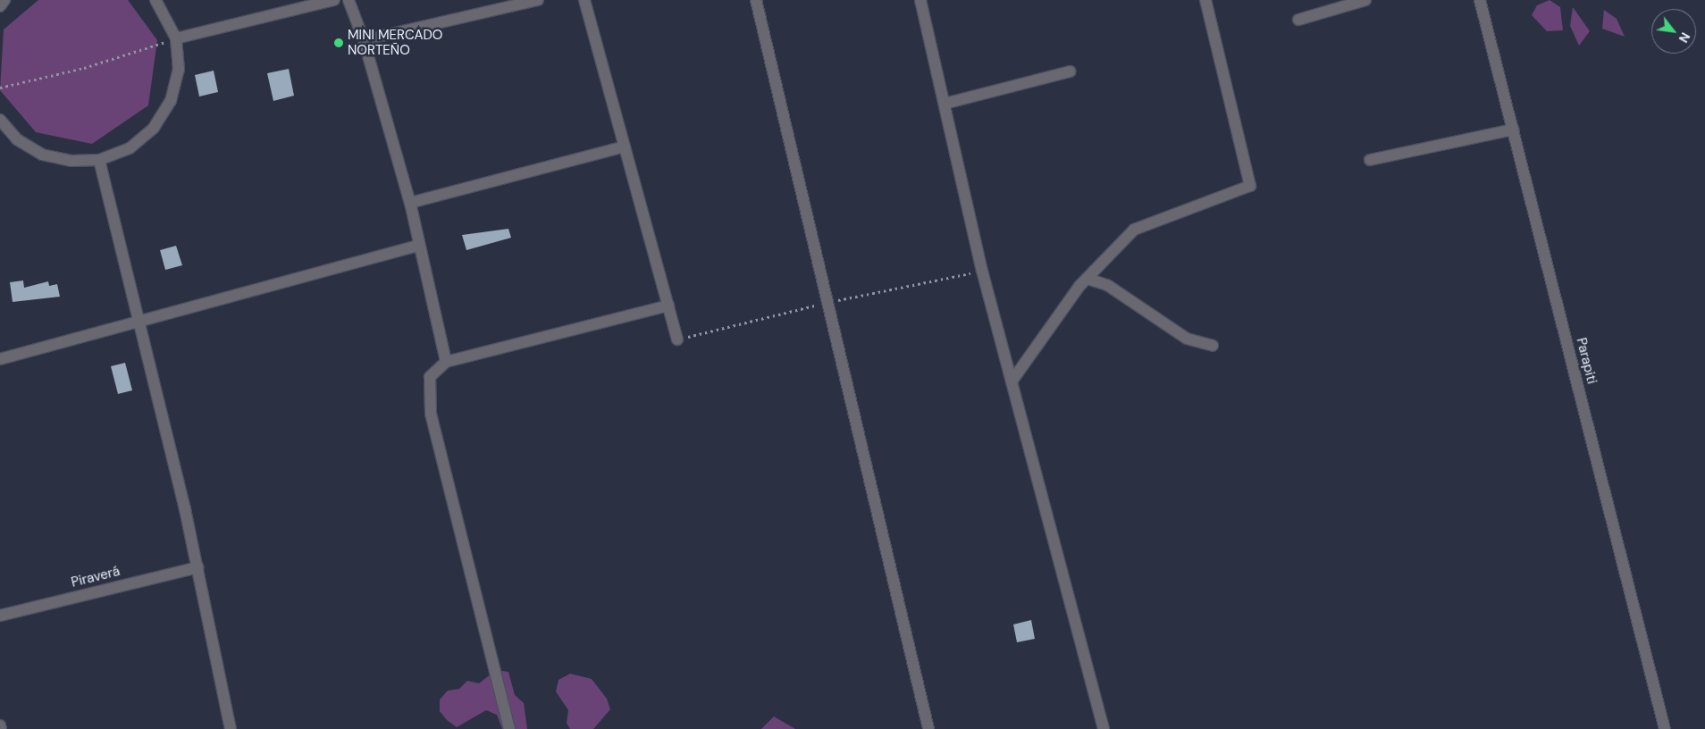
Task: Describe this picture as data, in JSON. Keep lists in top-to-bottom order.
{
  "streets": {
    "street": ["Parapiti", "Piraverá"]
  },
  "places": ["MINI MERCADO NORTEÑO"],
  "north": "bottom right"
}
